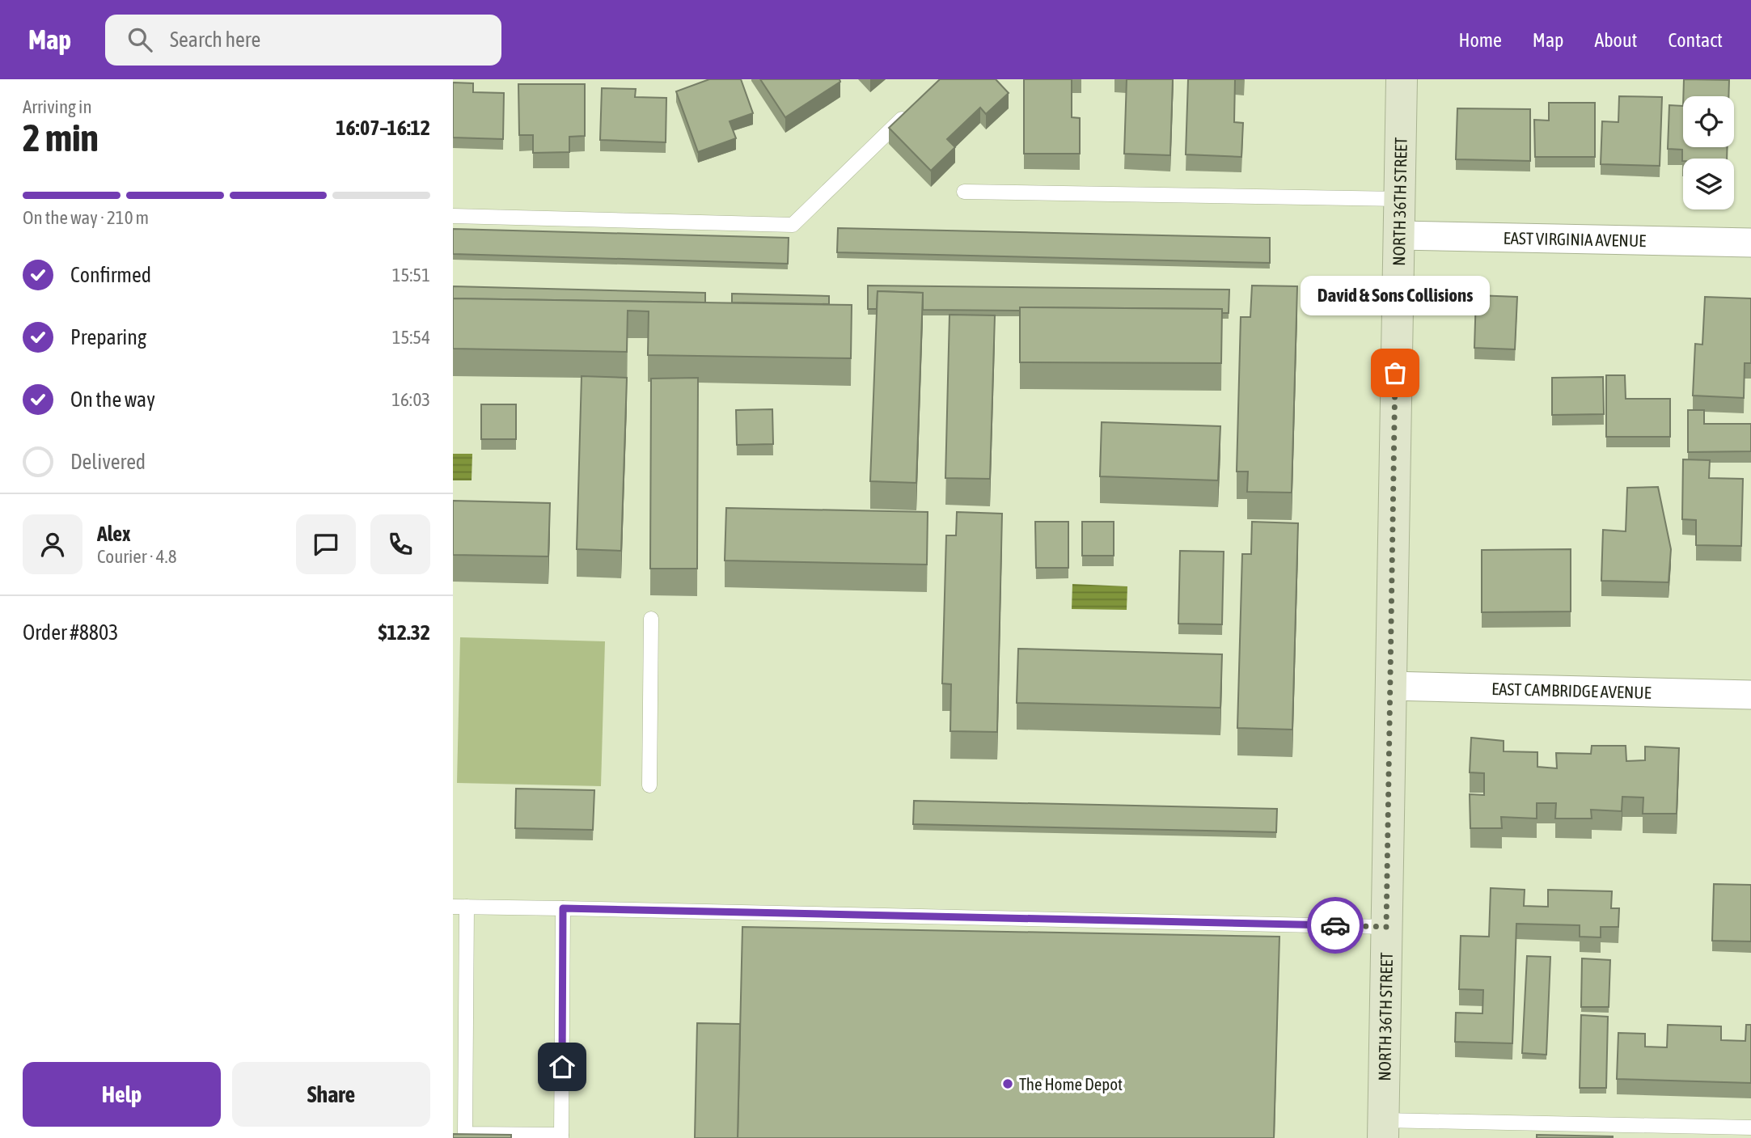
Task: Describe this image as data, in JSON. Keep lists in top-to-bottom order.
{
  "streets": {
    "main road": ["NORTH 36TH STREET"],
    "street": ["EAST VIRGINIA AVENUE", "EAST CAMBRIDGE AVENUE"]
  },
  "crossings": [
    ["NORTH 36TH STREET", "EAST VIRGINIA AVENUE"],
    ["NORTH 36TH STREET", "EAST CAMBRIDGE AVENUE"]
  ],
  "places": ["David & Sons Collisions", "The Home Depot"],
  "page": {
    "header": "Map",
    "search": "Search here",
    "nav": [
      "Home",
      "Map",
      "About",
      "Contact"
    ],
    "heading": ["2 min", "Arriving in", "16:07–16:12"],
    "panel": [
      "Alex",
      "Courier · 4.8",
      "Order #8803",
      "$12.32"
    ],
    "bar": "On the way · 210 m",
    "list": [
      ["Confirmed", "15:51"],
      ["Preparing", "15:54"],
      ["On the way", "16:03"],
      "Delivered"
    ],
    "bubble": "David & Sons Collisions",
    "buttons": ["Help", "Share"]
  }
}
